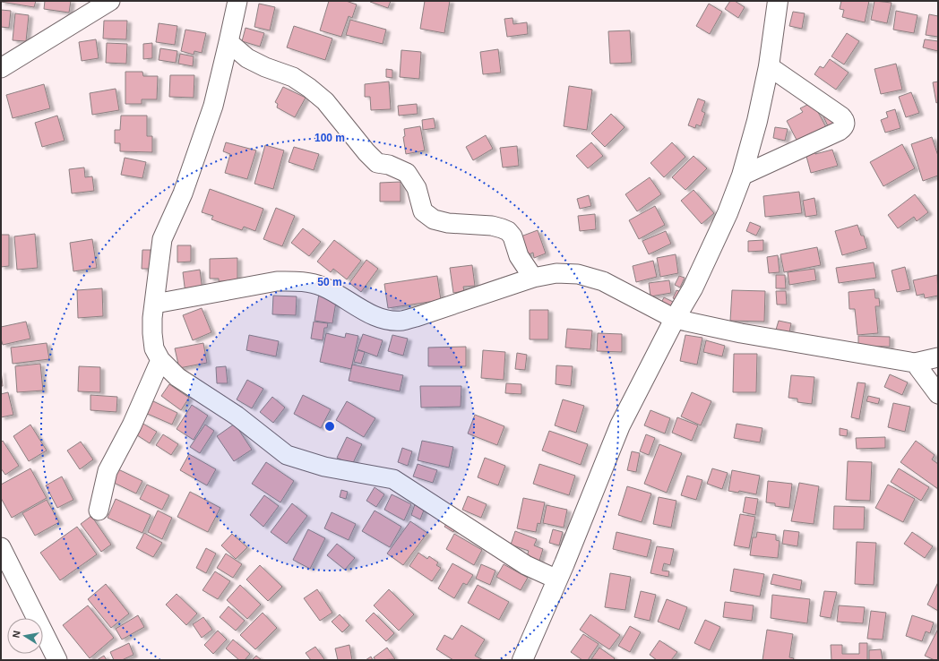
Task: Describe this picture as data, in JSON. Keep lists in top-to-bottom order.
{
  "north": "left",
  "rings": ["100 m", "50 m"]
}
